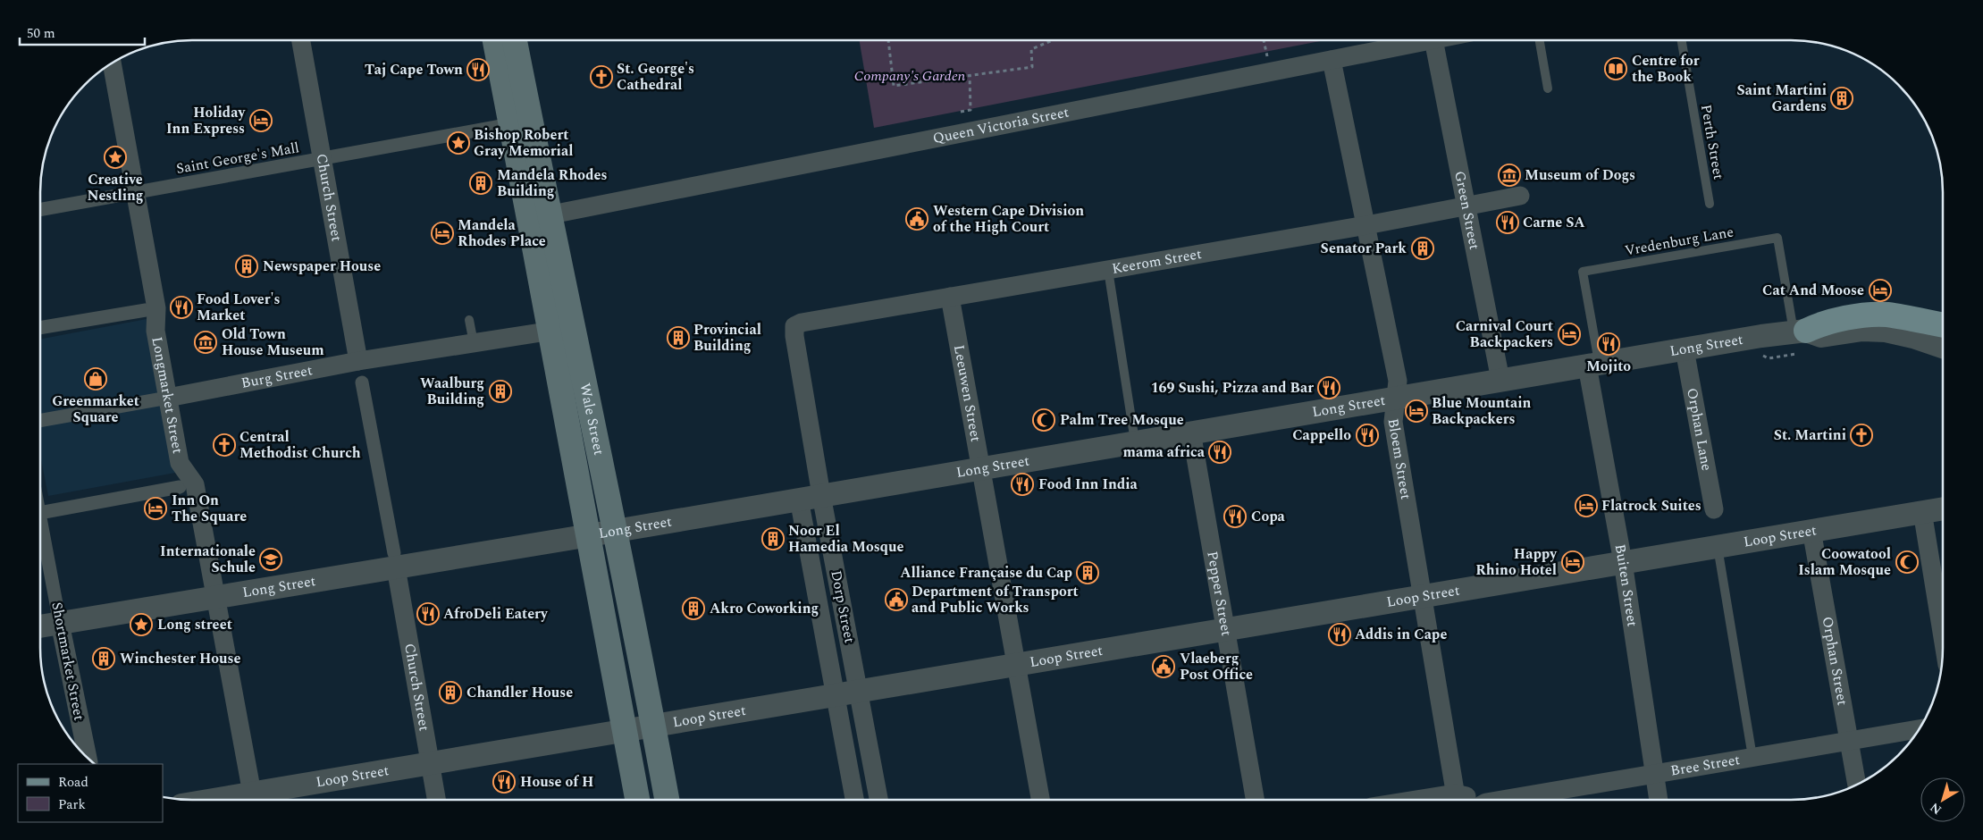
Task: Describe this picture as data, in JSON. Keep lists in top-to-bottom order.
{
  "streets": {
    "main road": ["Wale Street"],
    "street": [
      "Queen Victoria Street",
      "Saint George's Mall",
      "Church Street",
      "Green Street",
      "Keerom Street",
      "Long Street",
      "Burg Street",
      "Leeuwen Street",
      "Longmarket Street",
      "Orphan Lane",
      "Bloem Street",
      "Loop Street",
      "Buiten Street",
      "Pepper Street",
      "Dorp Street",
      "Orphan Street",
      "Shortmarket Street",
      "Bree Street"
    ],
    "lane": ["Perth Street", "Vredenburg Lane"]
  },
  "crossings": [
    ["Queen Victoria Street", "Wale Street"],
    ["Queen Victoria Street", "Bloem Street"],
    ["Saint George's Mall", "Church Street"],
    ["Saint George's Mall", "Longmarket Street"],
    ["Church Street", "Long Street"],
    ["Church Street", "Burg Street"],
    ["Church Street", "Loop Street"],
    ["Green Street", "Keerom Street"],
    ["Green Street", "Long Street"],
    ["Vredenburg Lane", "Long Street"],
    ["Vredenburg Lane", "Buiten Street"],
    ["Keerom Street", "Leeuwen Street"],
    ["Keerom Street", "Bloem Street"],
    ["Keerom Street", "Dorp Street"],
    ["Long Street", "Leeuwen Street"],
    ["Long Street", "Longmarket Street"],
    ["Long Street", "Wale Street"],
    ["Long Street", "Orphan Lane"],
    ["Long Street", "Bloem Street"],
    ["Long Street", "Buiten Street"],
    ["Long Street", "Pepper Street"],
    ["Long Street", "Dorp Street"],
    ["Long Street", "Shortmarket Street"],
    ["Burg Street", "Longmarket Street"],
    ["Burg Street", "Wale Street"],
    ["Leeuwen Street", "Loop Street"],
    ["Wale Street", "Loop Street"],
    ["Bloem Street", "Loop Street"],
    ["Loop Street", "Buiten Street"],
    ["Loop Street", "Pepper Street"],
    ["Loop Street", "Dorp Street"],
    ["Loop Street", "Orphan Street"],
    ["Buiten Street", "Bree Street"],
    ["Orphan Street", "Bree Street"]
  ],
  "parks": ["Company's Garden"],
  "places": {
    "library": ["Centre for the Book"],
    "restaurant": [
      "Taj Cape Town",
      "Carne SA",
      "Food Lover's Market",
      "Mojito",
      "169 Sushi, Pizza and Bar",
      "Cappello",
      "mama africa",
      "Food Inn India",
      "Copa",
      "AfroDeli Eatery",
      "Addis in Cape",
      "House of H"
    ],
    "church": ["St. George's Cathedral", "St. Martini", "Central Methodist Church"],
    "building": [
      "Saint Martini Gardens",
      "Mandela Rhodes Building",
      "Senator Park",
      "Newspaper House",
      "Provincial Building",
      "Waalburg Building",
      "Noor El Hamedia Mosque",
      "Alliance Française du Cap",
      "Akro Coworking",
      "Winchester House",
      "Chandler House"
    ],
    "hotel": [
      "Holiday Inn Express",
      "Mandela Rhodes Place",
      "Cat And Moose",
      "Carnival Court Backpackers",
      "Blue Mountain Backpackers",
      "Flatrock Suites",
      "Inn On The Square",
      "Happy Rhino Hotel"
    ],
    "place": ["Bishop Robert Gray Memorial", "Creative Nestling", "Long street"],
    "museum": ["Museum of Dogs", "Old Town House Museum"],
    "public building": ["Western Cape Division of the High Court", "Department of Transport and Public Works", "Vlaeberg Post Office"],
    "shop": ["Greenmarket Square"],
    "mosque": ["Palm Tree Mosque", "Coowatool Islam Mosque"],
    "school or university": ["Internationale Schule"]
  },
  "legend": ["Road", "Park"],
  "scale_bar": "50 m",
  "north": "bottom left"
}
